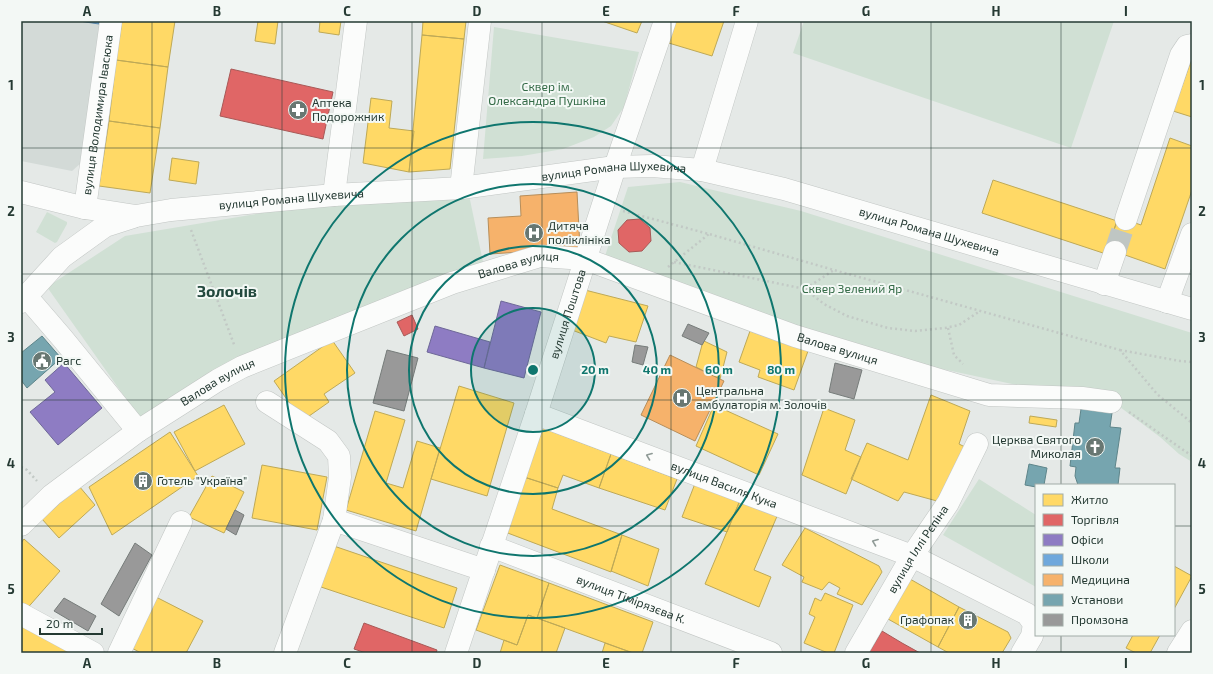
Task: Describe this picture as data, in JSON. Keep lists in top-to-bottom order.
{
  "streets": {
    "street": [
      "вулиця Володимира Івасюка",
      "вулиця Романа Шухевича",
      "Валова вулиця",
      "вулиця Поштова",
      "вулиця Василя Кука",
      "вулиця Іллі Рєпіна",
      "вулиця Тімірязєва К."
    ]
  },
  "crossings": [
    ["вулиця Володимира Івасюка", "вулиця Романа Шухевича"],
    ["вулиця Романа Шухевича", "вулиця Поштова"],
    ["Валова вулиця", "вулиця Поштова"],
    ["вулиця Поштова", "вулиця Василя Кука"],
    ["вулиця Поштова", "вулиця Тімірязєва К."],
    ["вулиця Василя Кука", "вулиця Іллі Рєпіна"]
  ],
  "one_way": ["вулиця Василя Кука"],
  "districts": ["Золочів"],
  "parks": ["Сквер ім. Олександра Пушкіна", "Сквер Зелений Яр"],
  "places": {
    "pharmacy": ["Аптека Подорожник"],
    "hospital": ["Дитяча поліклініка", "Центральна амбулаторія м. Золочів"],
    "public building": ["Рагс"],
    "church": ["Церква Святого Миколая"],
    "building": ["Готель \"Україна\"", "Графопак"]
  },
  "legend": [
    "Житло",
    "Торгівля",
    "Офіси",
    "Школи",
    "Медицина",
    "Установи",
    "Промзона"
  ],
  "scale_bar": "20 m",
  "grid": {
    "columns": [
      "A",
      "B",
      "C",
      "D",
      "E",
      "F",
      "G",
      "H",
      "I"
    ],
    "rows": [
      "1",
      "2",
      "3",
      "4",
      "5"
    ]
  },
  "rings": [
    "20 m",
    "40 m",
    "60 m",
    "80 m"
  ]
}
